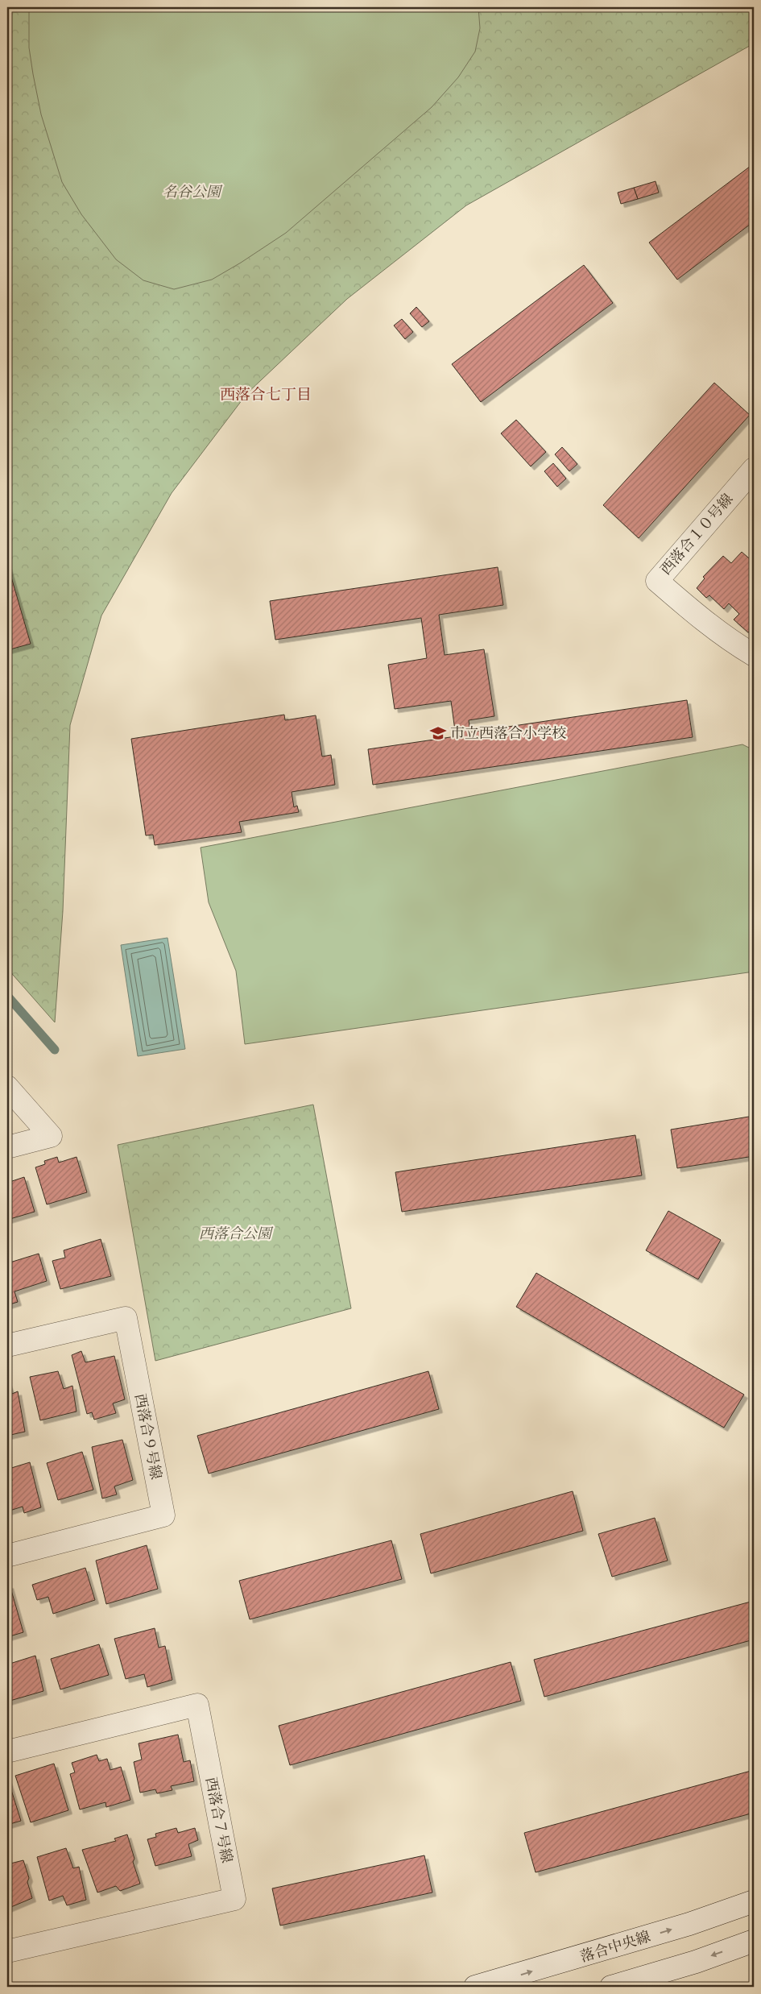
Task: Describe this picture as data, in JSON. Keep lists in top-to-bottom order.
{
  "streets": {
    "street": [
      "西落合１０号線",
      "西落合９号線",
      "西落合７号線",
      "落合中央線"
    ]
  },
  "districts": ["西落合七丁目"],
  "parks": ["名谷公園", "西落合公園"],
  "places": {
    "school or university": ["市立西落合小学校"]
  }
}
